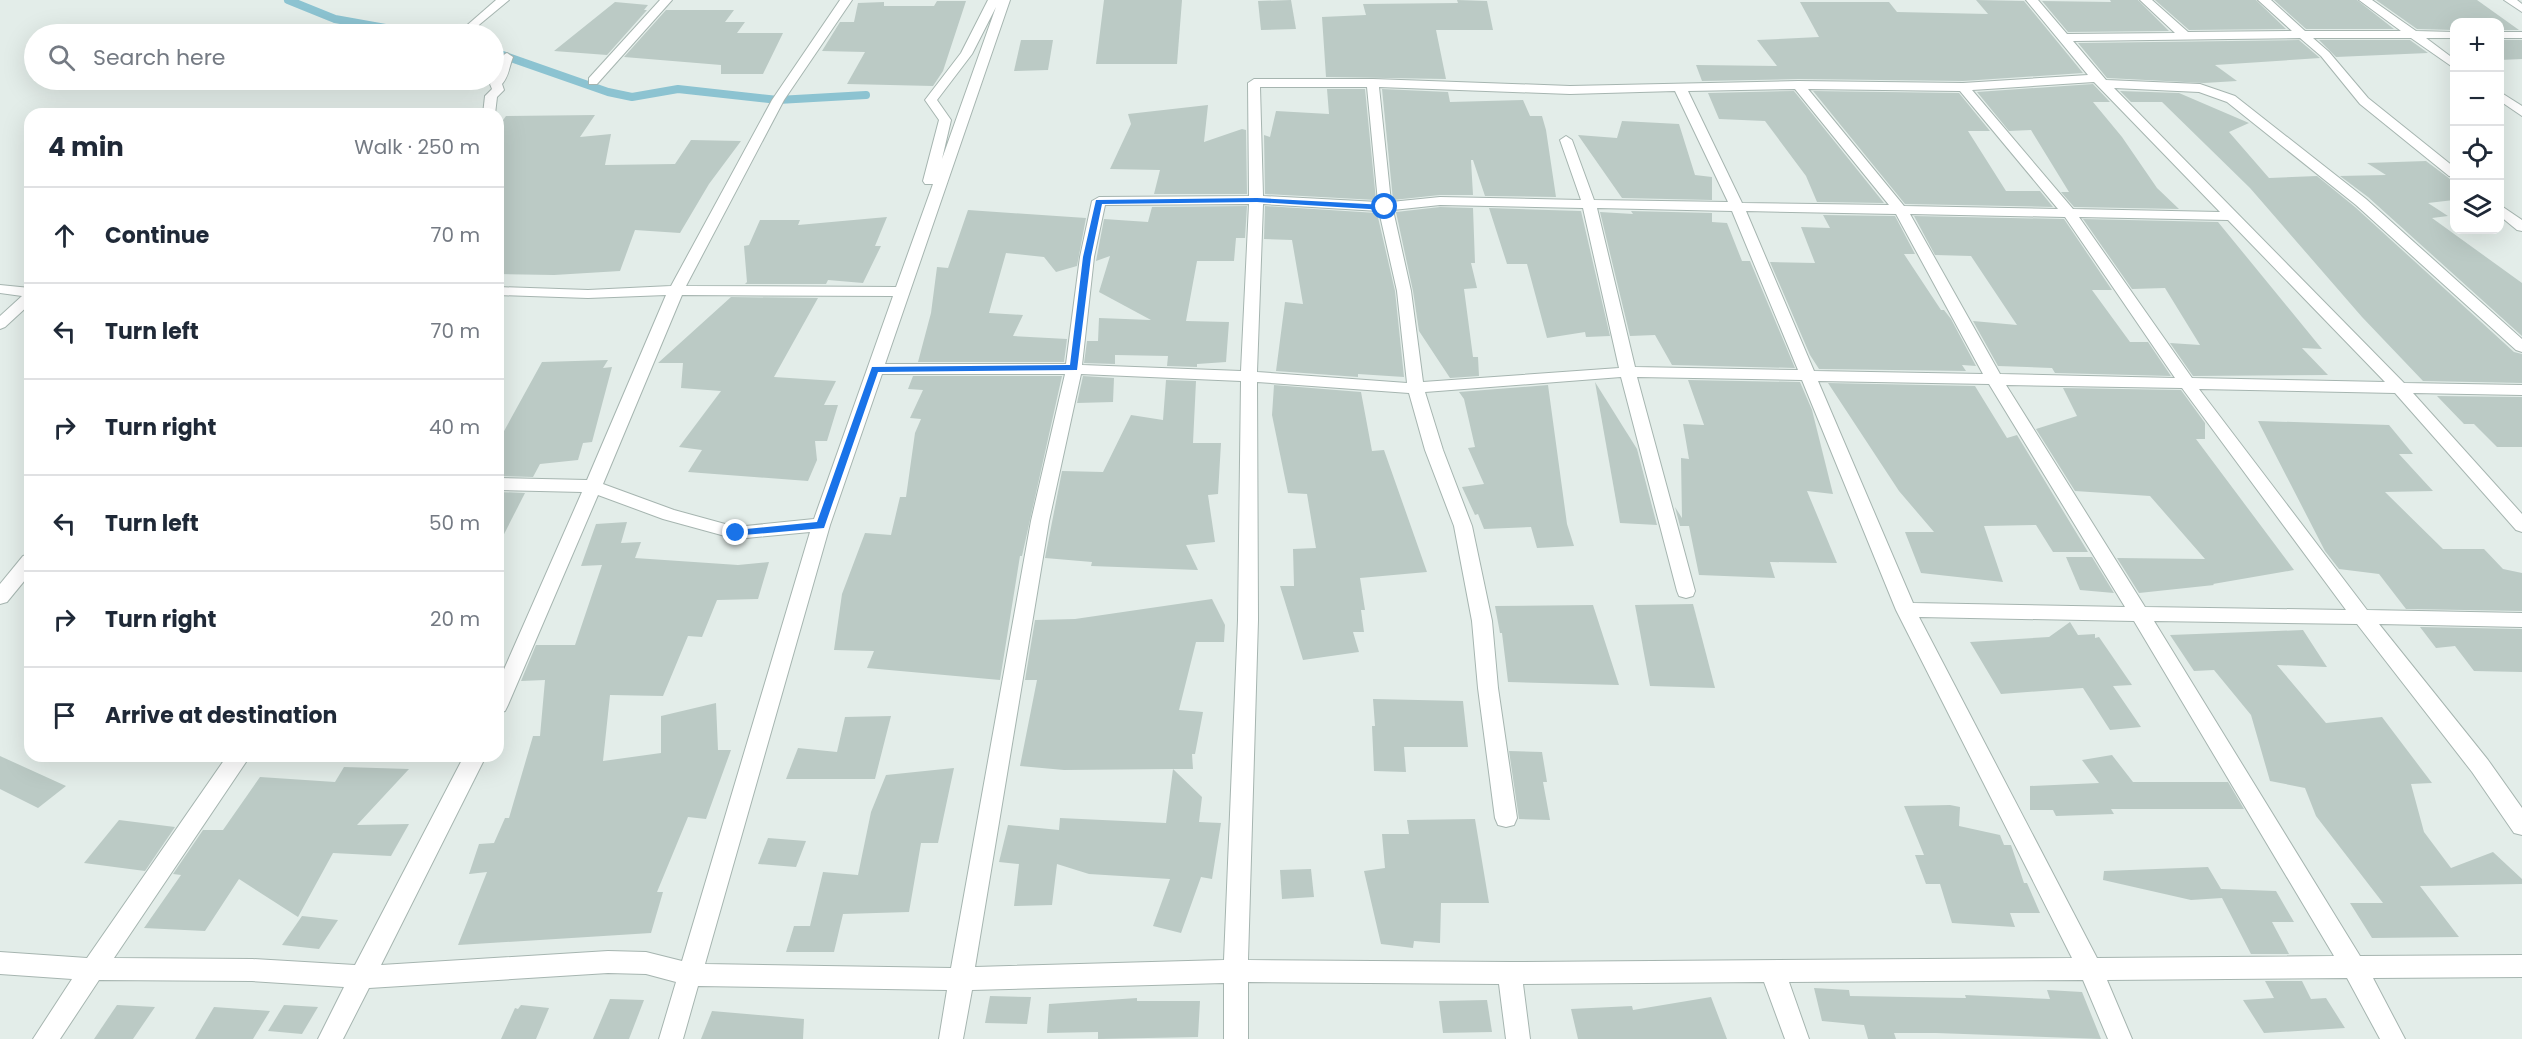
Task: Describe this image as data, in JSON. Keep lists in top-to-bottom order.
{
  "page": {
    "map_buttons": ["+", "−"],
    "search": "Search here",
    "heading": ["4 min", "Walk · 250 m"],
    "list": [
      ["Continue", "70 m"],
      ["Turn left", "70 m"],
      ["Turn right", "40 m"],
      ["Turn left", "50 m"],
      ["Turn right", "20 m"],
      "Arrive at destination"
    ]
  }
}
